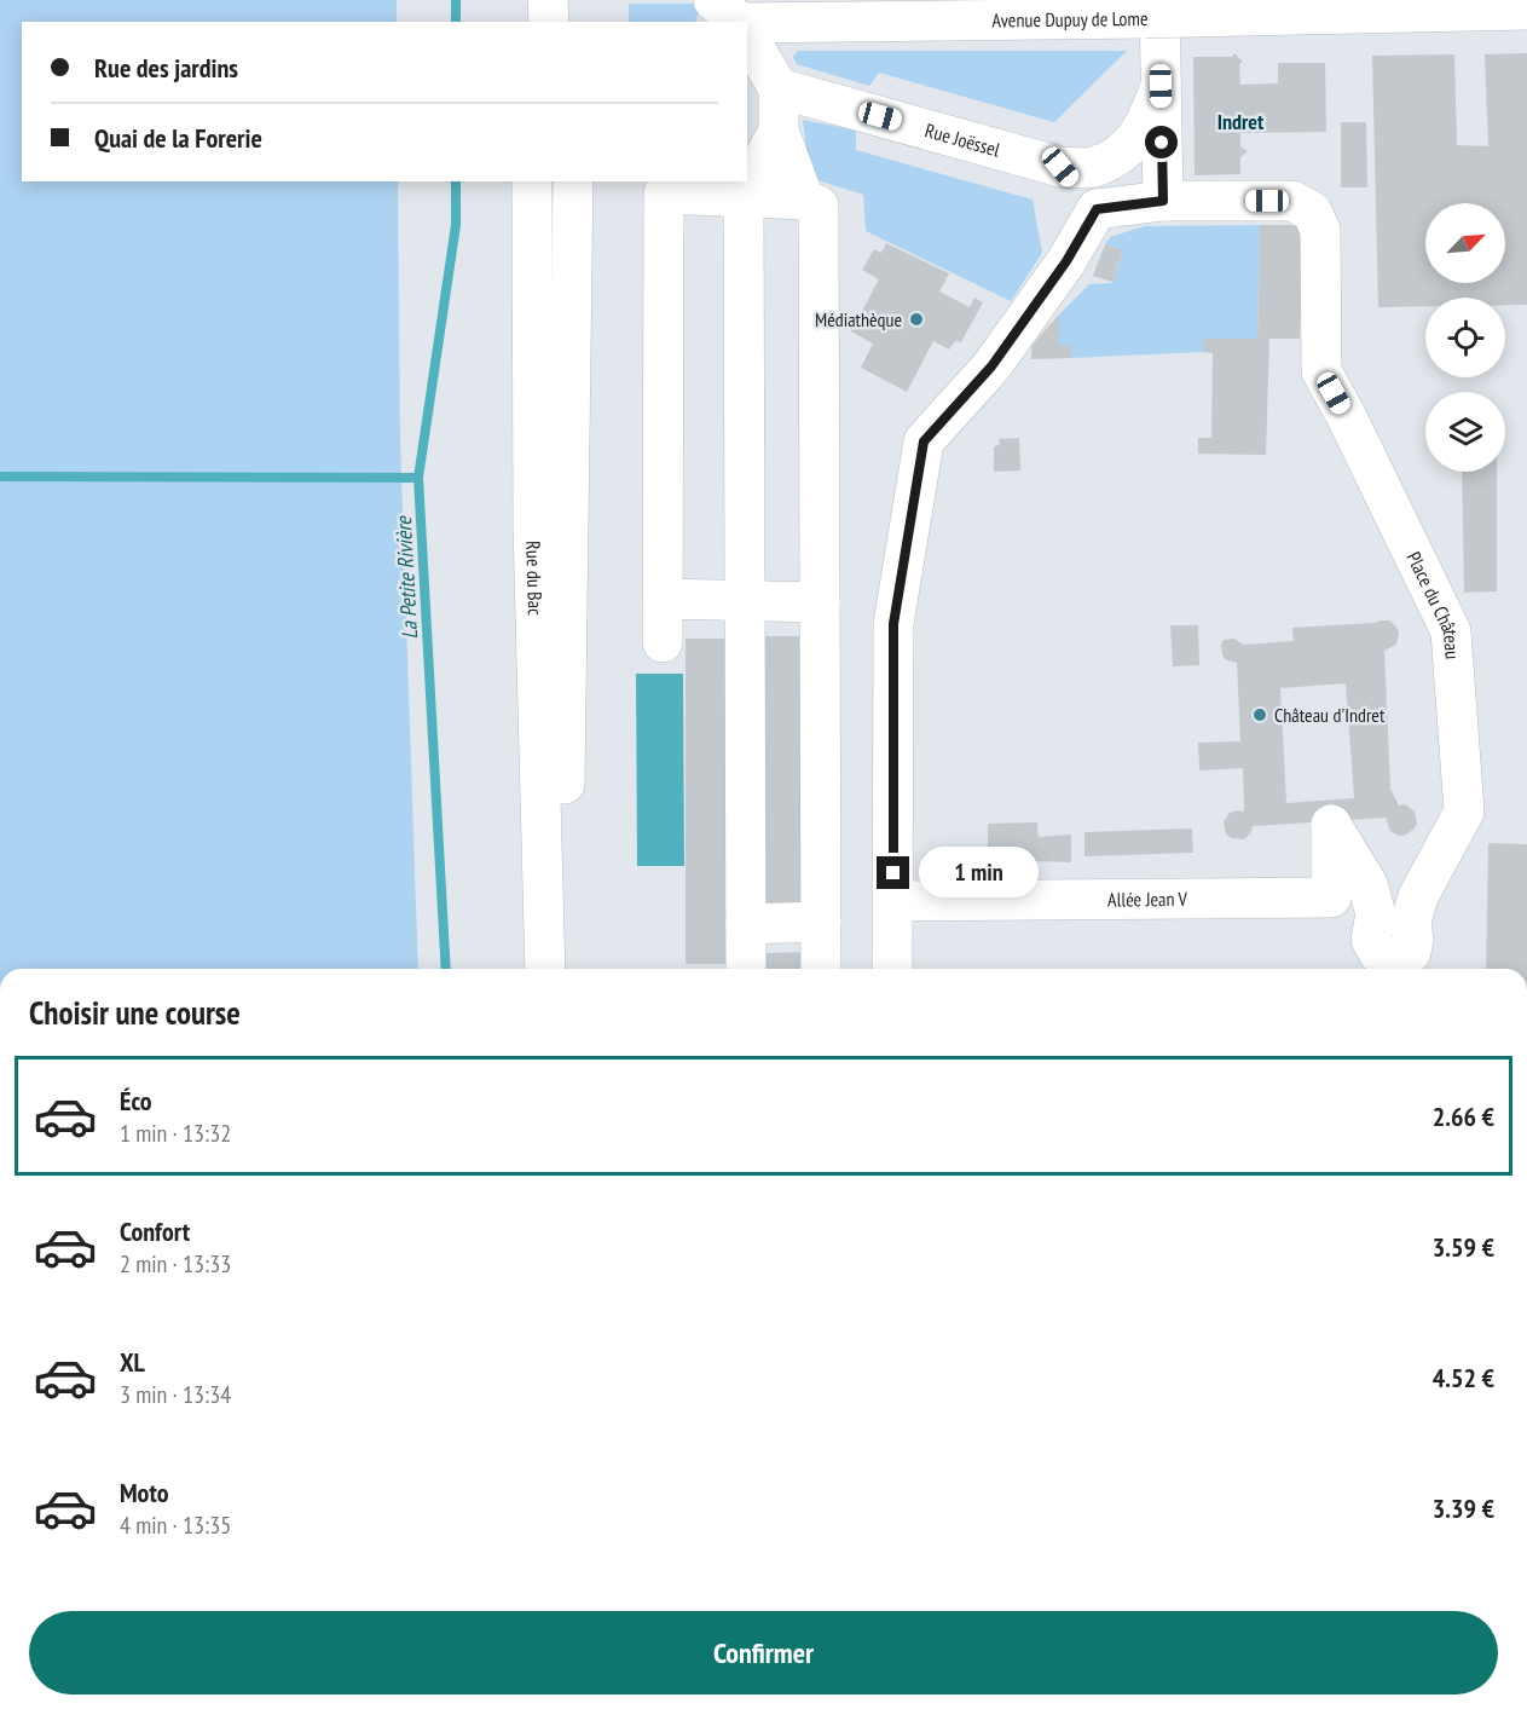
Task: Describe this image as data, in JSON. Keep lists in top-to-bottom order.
{
  "streets": {
    "main road": [
      "Avenue Dupuy de Lome",
      "Rue Joëssel",
      "Rue du Bac",
      "Place du Château",
      "Allée Jean V"
    ]
  },
  "crossings": [
    ["Place du Château", "Allée Jean V"]
  ],
  "districts": ["Indret"],
  "water": ["La Petite Rivière"],
  "places": ["Médiathèque", "Château d'Indret"],
  "north": "top right",
  "page": {
    "banner": ["Rue des jardins", "Quai de la Forerie"],
    "bubble": "1 min",
    "heading": "Choisir une course",
    "list": [
      {
        "name": "Éco",
        "note": "1 min · 13:32",
        "value": "2.66 €"
      },
      {
        "name": "Confort",
        "note": "2 min · 13:33",
        "value": "3.59 €"
      },
      {
        "name": "XL",
        "note": "3 min · 13:34",
        "value": "4.52 €"
      },
      {
        "name": "Moto",
        "note": "4 min · 13:35",
        "value": "3.39 €"
      }
    ],
    "buttons": "Confirmer"
  }
}
